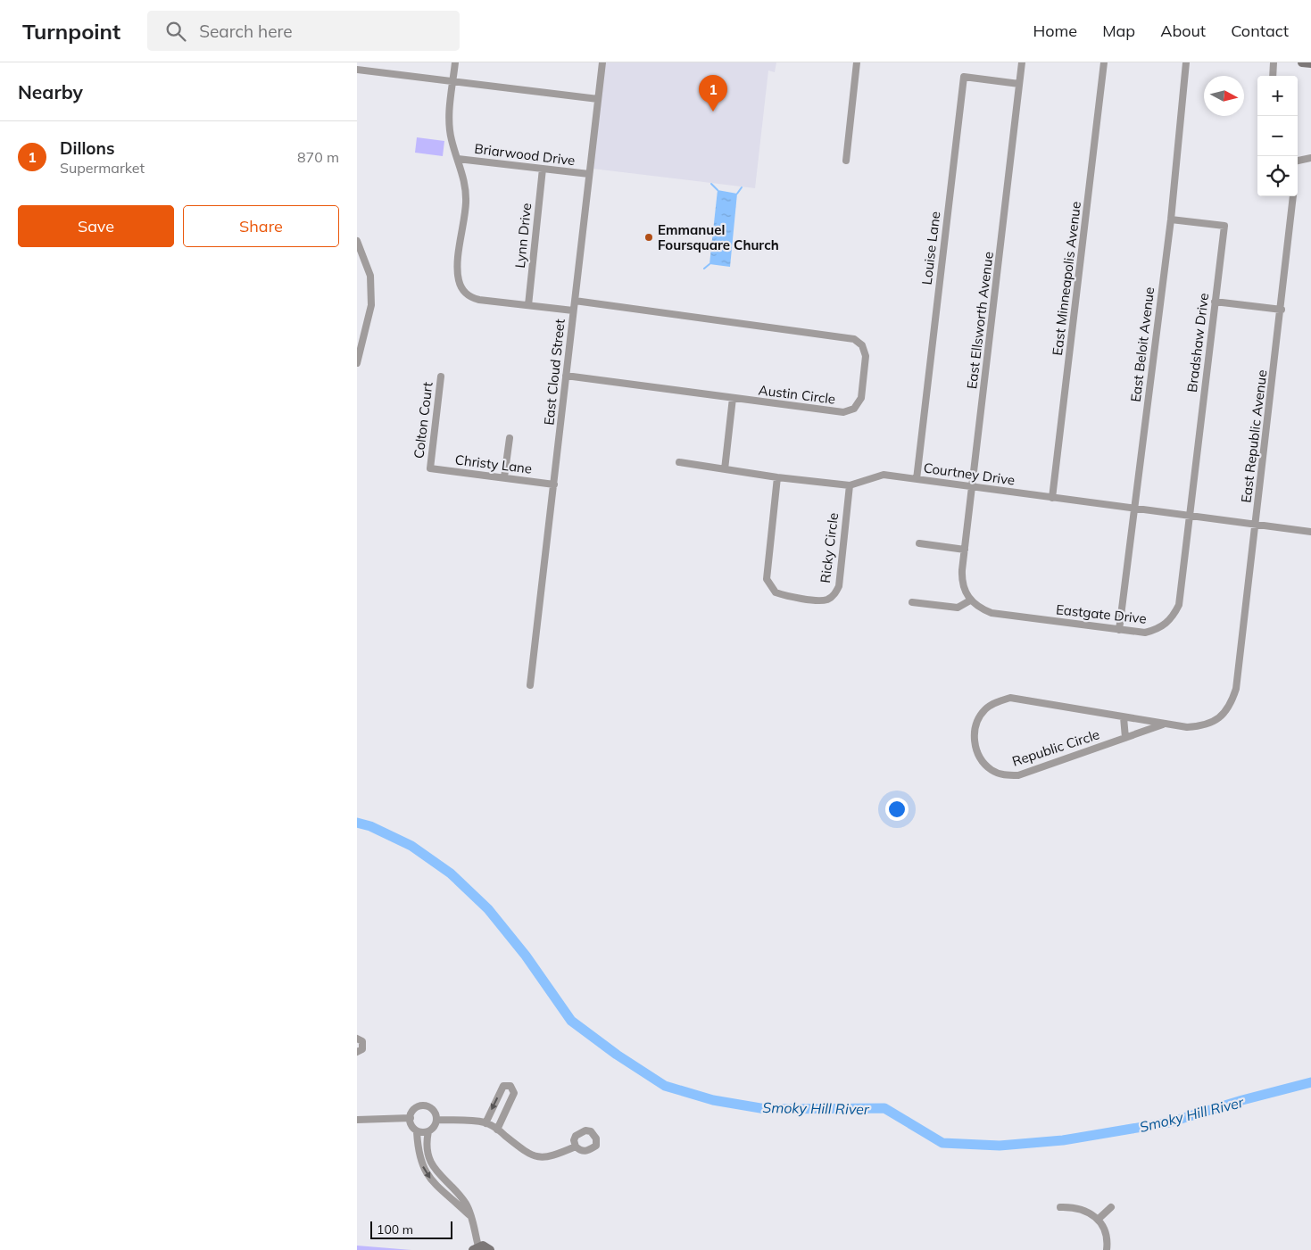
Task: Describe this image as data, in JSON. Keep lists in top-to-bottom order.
{
  "streets": {
    "street": [
      "Briarwood Drive",
      "Lynn Drive",
      "Louise Lane",
      "East Minneapolis Avenue",
      "East Ellsworth Avenue",
      "Bradshaw Drive",
      "East Beloit Avenue",
      "East Cloud Street",
      "Austin Circle",
      "Colton Court",
      "East Republic Avenue",
      "Christy Lane",
      "Courtney Drive",
      "Ricky Circle",
      "Eastgate Drive",
      "Republic Circle"
    ]
  },
  "crossings": [
    ["Briarwood Drive", "Lynn Drive"],
    ["Briarwood Drive", "East Cloud Street"],
    ["Louise Lane", "East Ellsworth Avenue"],
    ["Louise Lane", "Courtney Drive"],
    ["East Minneapolis Avenue", "Courtney Drive"],
    ["East Ellsworth Avenue", "Courtney Drive"],
    ["East Ellsworth Avenue", "Eastgate Drive"],
    ["Bradshaw Drive", "East Beloit Avenue"],
    ["Bradshaw Drive", "Courtney Drive"],
    ["Bradshaw Drive", "Eastgate Drive"],
    ["East Beloit Avenue", "Courtney Drive"],
    ["East Beloit Avenue", "Eastgate Drive"],
    ["East Cloud Street", "Austin Circle"],
    ["East Cloud Street", "Christy Lane"],
    ["Colton Court", "Christy Lane"],
    ["East Republic Avenue", "Courtney Drive"],
    ["East Republic Avenue", "Republic Circle"],
    ["Courtney Drive", "Ricky Circle"],
    ["Courtney Drive", "Eastgate Drive"]
  ],
  "water": ["Smoky Hill River"],
  "places": ["Emmanuel Foursquare Church"],
  "scale_bar": "100 m",
  "north": "right",
  "page": {
    "header": "Turnpoint",
    "search": "Search here",
    "nav": [
      "Home",
      "Map",
      "About",
      "Contact"
    ],
    "heading": "Nearby",
    "pins": "1",
    "map_buttons": ["+", "−"],
    "list": [
      {
        "mark": "1",
        "name": "Dillons",
        "note": "Supermarket",
        "value": "870 m"
      }
    ],
    "buttons": ["Save", "Share"],
    "scale": "100 m"
  }
}
